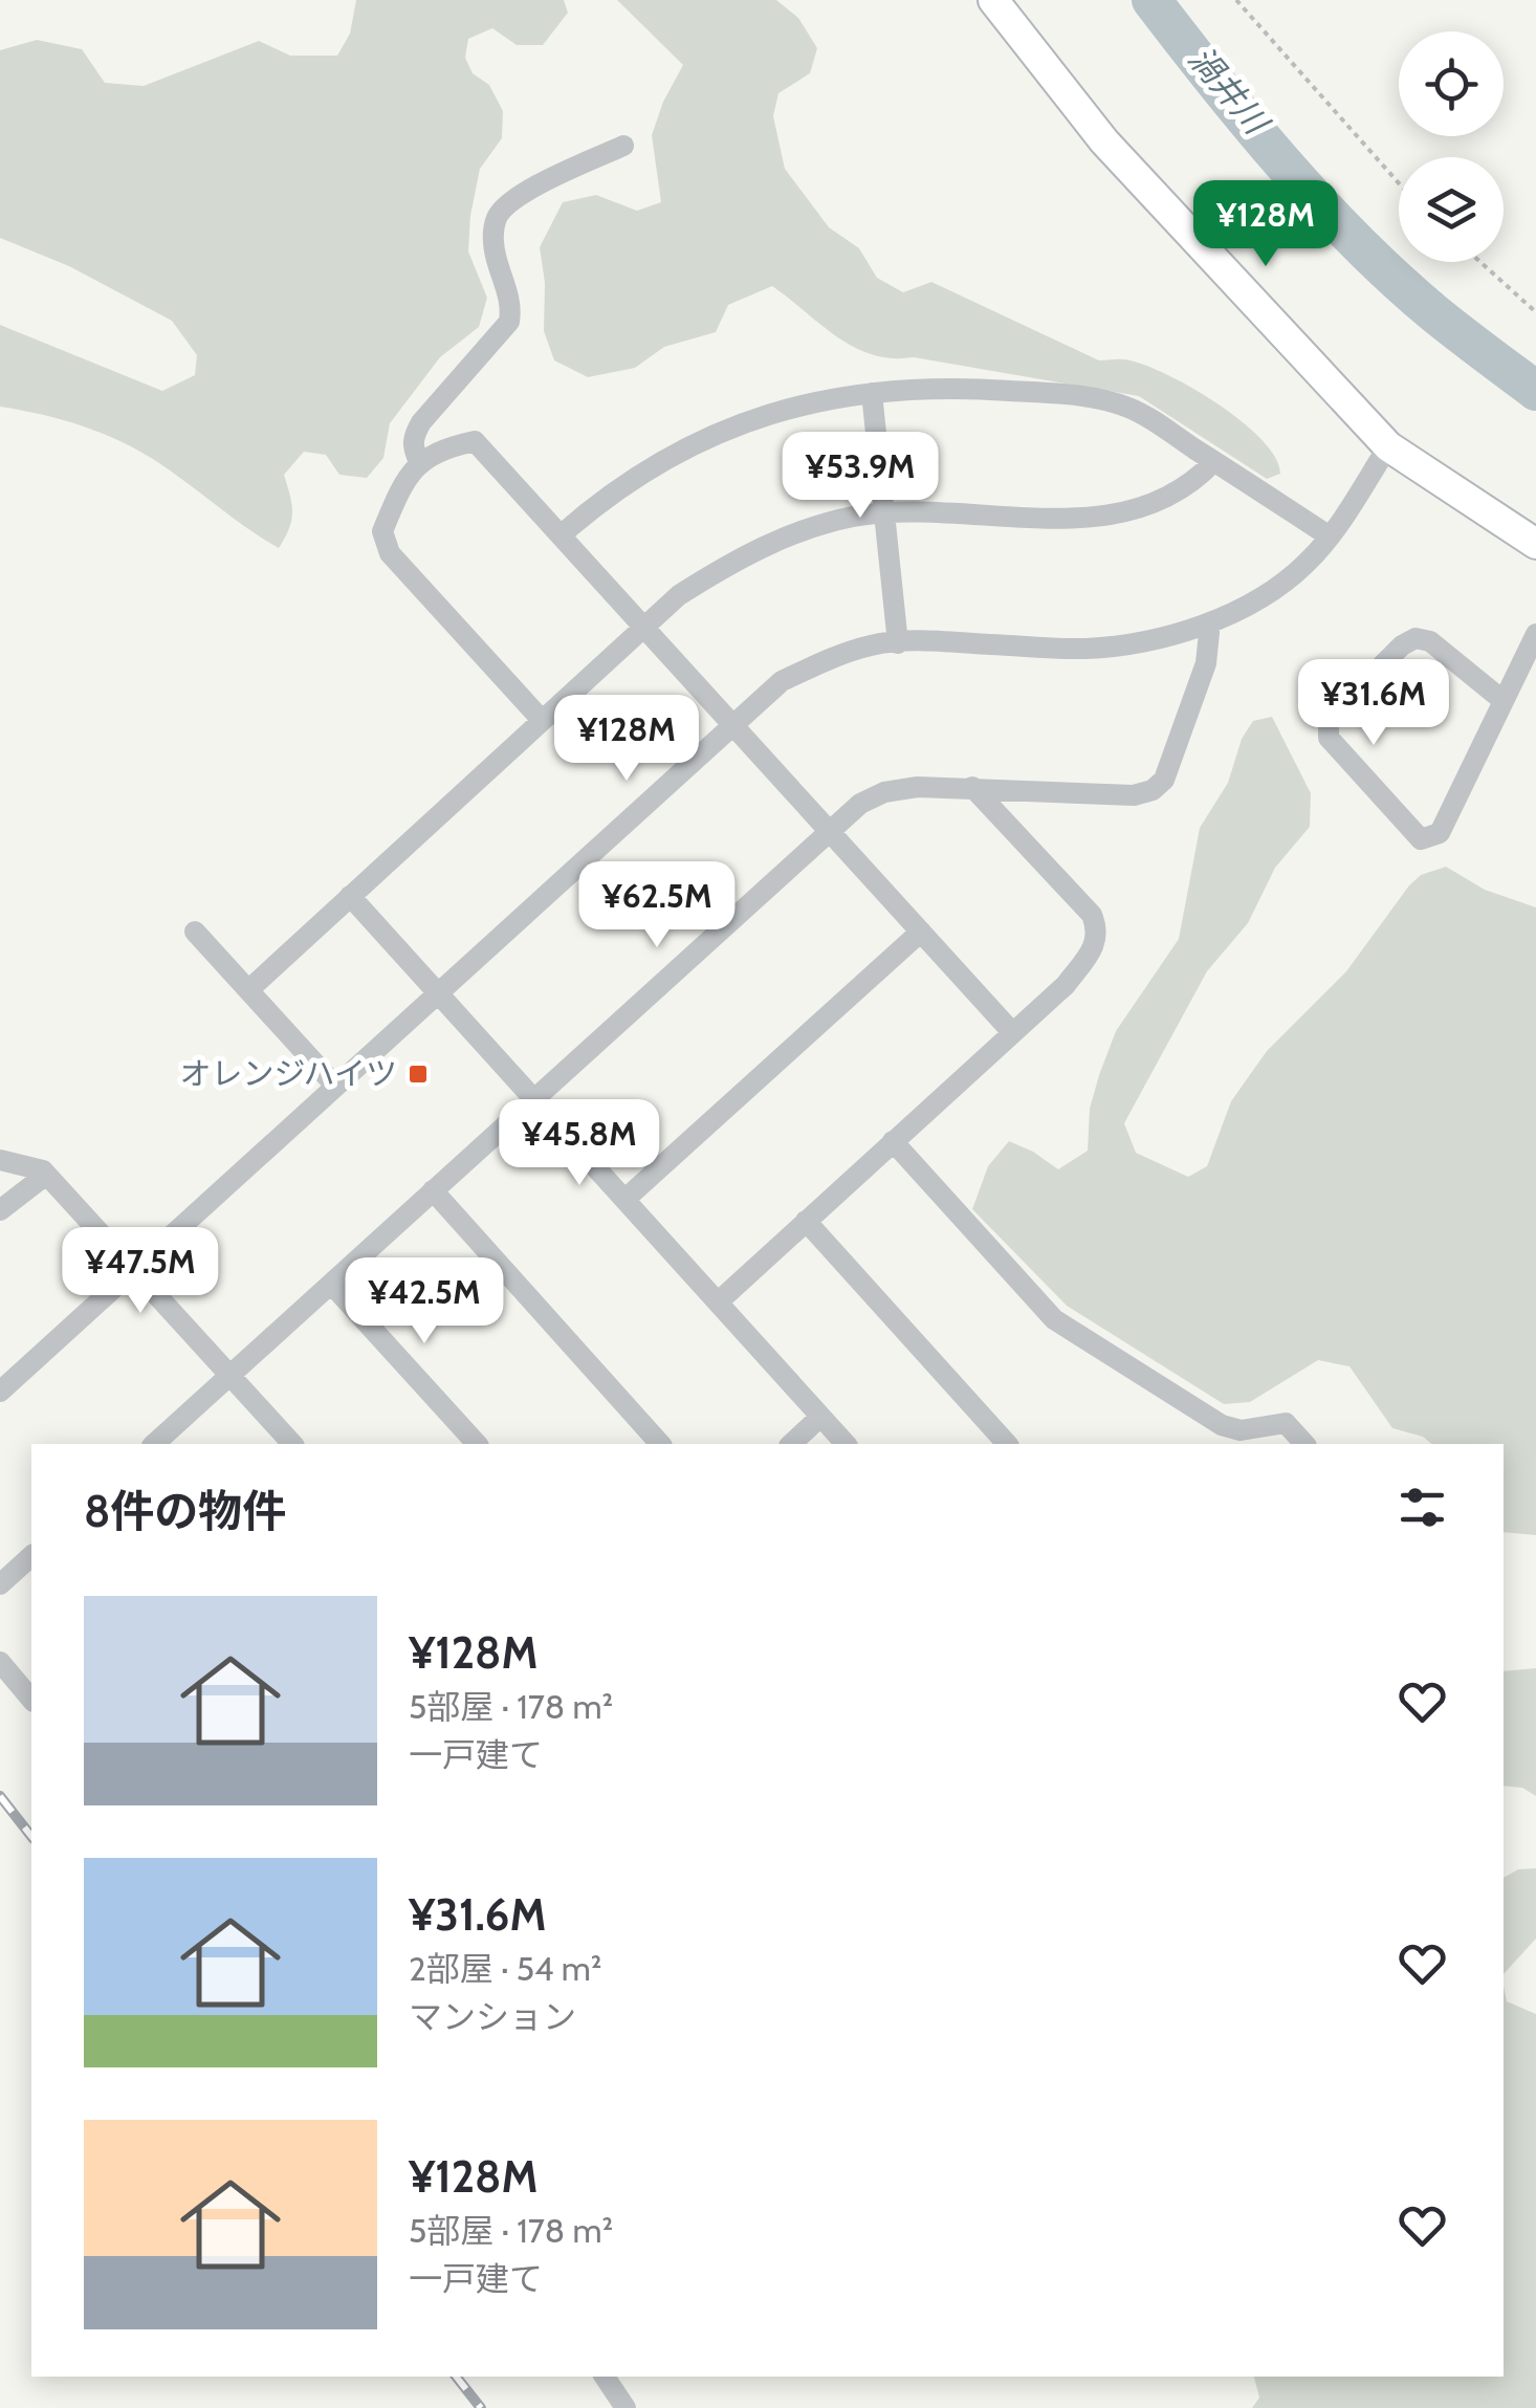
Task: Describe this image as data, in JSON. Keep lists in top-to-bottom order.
{
  "water": ["渦井川"],
  "places": {
    "transit": ["オレンジハイツ"]
  },
  "page": {
    "price": [
      "¥128M",
      "¥53.9M",
      "¥31.6M",
      "¥128M",
      "¥62.5M",
      "¥45.8M",
      "¥47.5M",
      "¥42.5M"
    ],
    "heading": "8件の物件",
    "list": [
      {
        "name": "¥128M",
        "note": "5部屋 · 178 m² · 一戸建て"
      },
      {
        "name": "¥31.6M",
        "note": "2部屋 · 54 m² · マンション"
      },
      {
        "name": "¥128M",
        "note": "5部屋 · 178 m² · 一戸建て"
      }
    ]
  }
}
